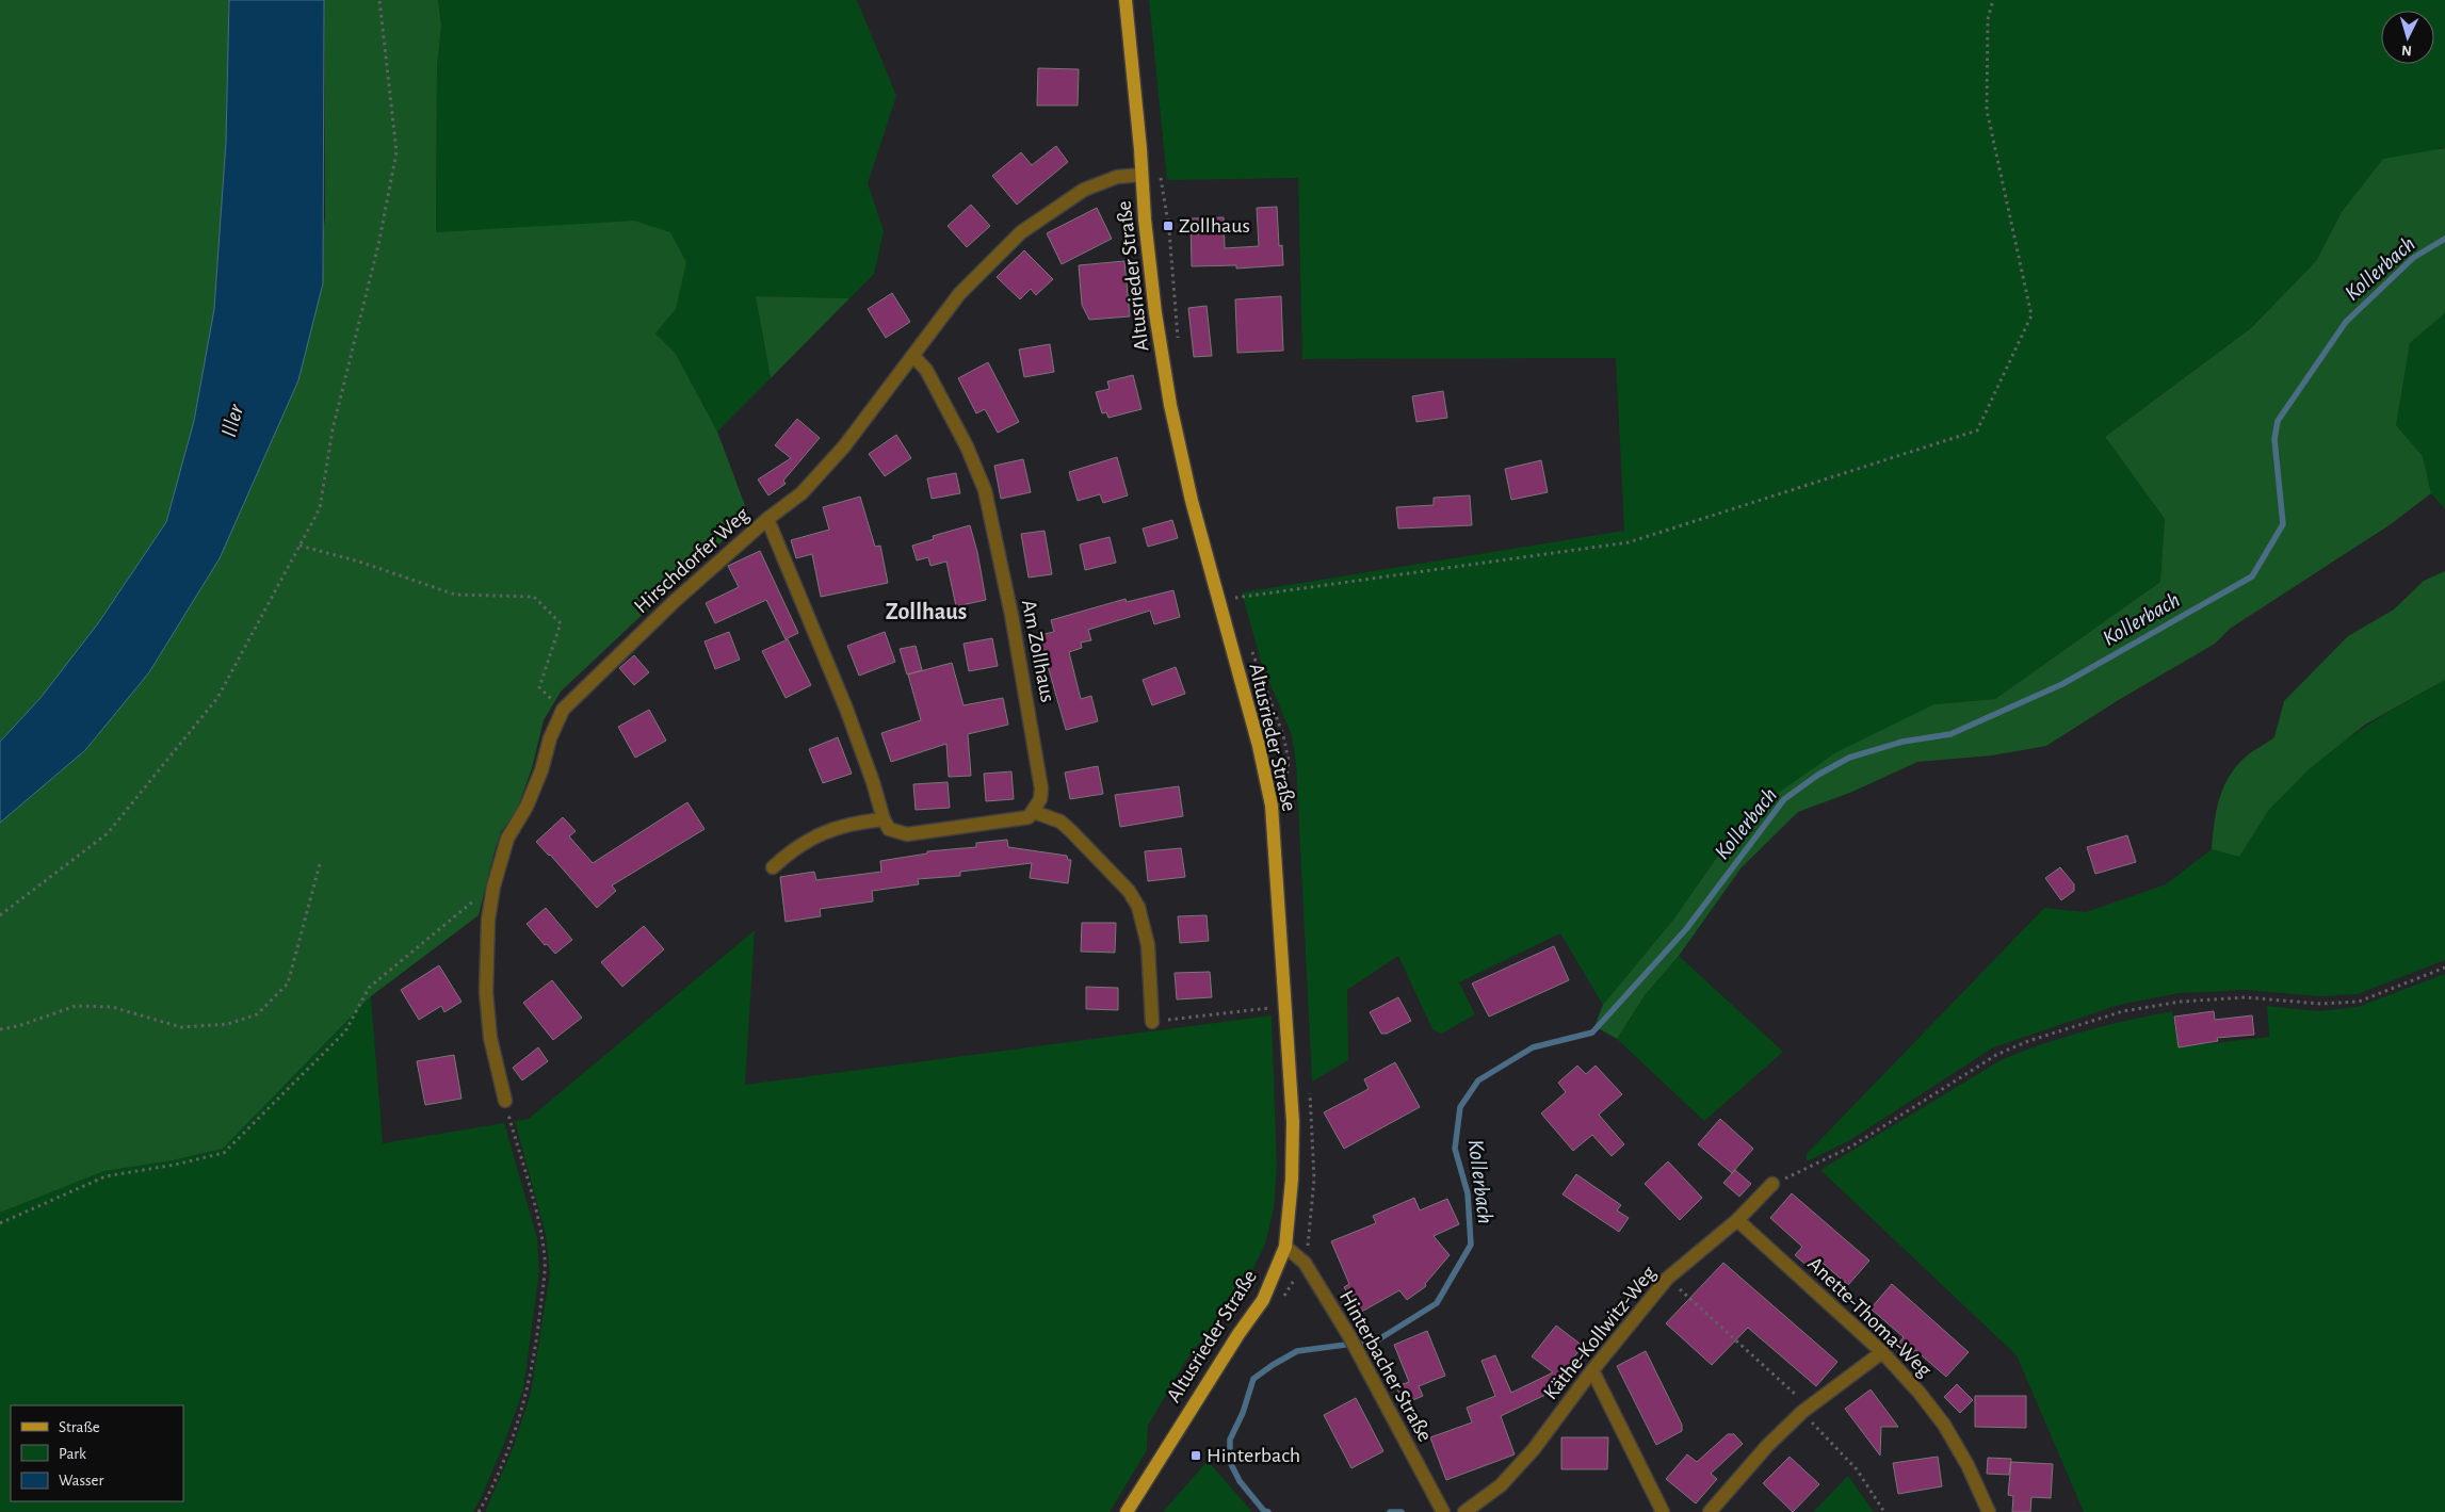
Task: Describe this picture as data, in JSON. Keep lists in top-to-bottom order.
{
  "streets": {
    "main road": ["Altusrieder Straße"],
    "street": [
      "Hirschdorfer Weg",
      "Am Zollhaus",
      "Anette-Thoma-Weg",
      "Käthe-Kollwitz-Weg",
      "Hinterbacher Straße"
    ]
  },
  "crossings": [
    ["Altusrieder Straße", "Hirschdorfer Weg"],
    ["Altusrieder Straße", "Hinterbacher Straße"],
    ["Hirschdorfer Weg", "Am Zollhaus"],
    ["Anette-Thoma-Weg", "Käthe-Kollwitz-Weg"]
  ],
  "districts": ["Zollhaus"],
  "water": ["Kollerbach", "Iller"],
  "places": {
    "transit": ["Zollhaus", "Hinterbach"]
  },
  "legend": ["Straße", "Park", "Wasser"],
  "north": "bottom"
}
